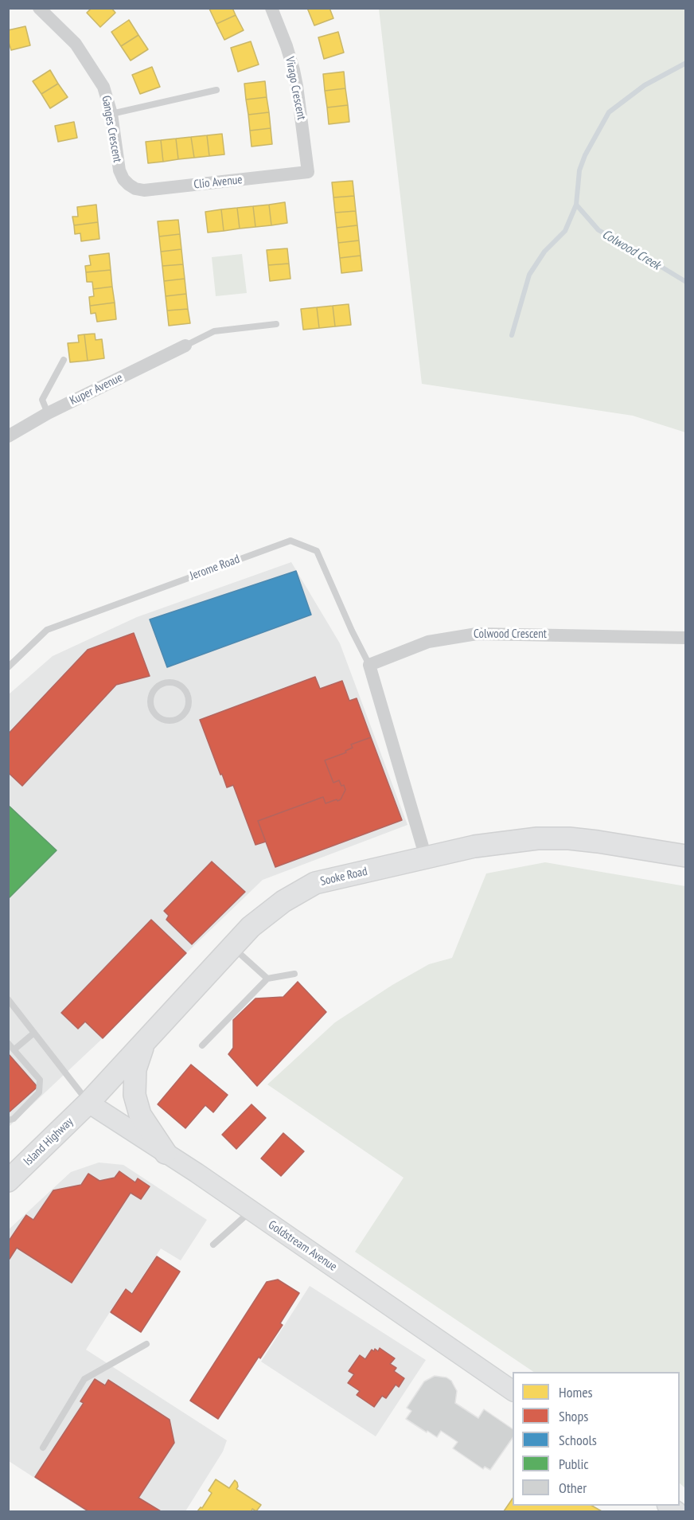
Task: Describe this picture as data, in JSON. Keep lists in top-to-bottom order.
{
  "streets": {
    "main road": ["Sooke Road", "Island Highway"],
    "street": [
      "Virago Crescent",
      "Ganges Crescent",
      "Clio Avenue",
      "Kuper Avenue",
      "Colwood Crescent",
      "Goldstream Avenue"
    ],
    "lane": ["Jerome Road"]
  },
  "crossings": [
    ["Virago Crescent", "Clio Avenue"],
    ["Ganges Crescent", "Clio Avenue"],
    ["Jerome Road", "Colwood Crescent"],
    ["Sooke Road", "Island Highway"],
    ["Sooke Road", "Goldstream Avenue"],
    ["Island Highway", "Goldstream Avenue"]
  ],
  "water": ["Colwood Creek"],
  "legend": [
    "Homes",
    "Shops",
    "Schools",
    "Public",
    "Other"
  ]
}
